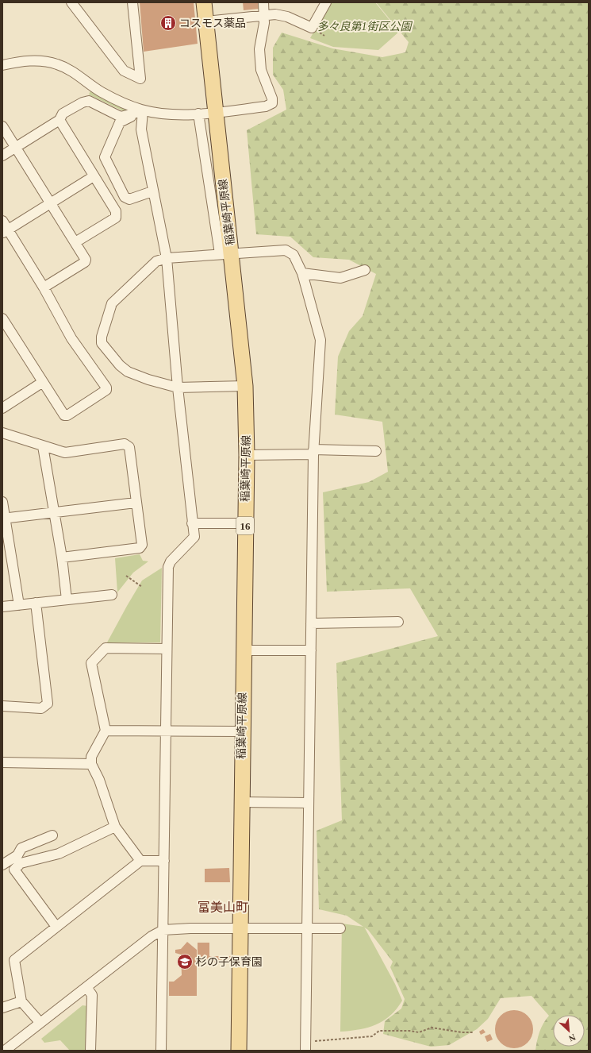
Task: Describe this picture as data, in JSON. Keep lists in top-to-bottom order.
{
  "streets": {
    "main road": ["稲葉崎平原線", "16"]
  },
  "districts": ["富美山町"],
  "parks": ["多々良第1街区公園"],
  "places": {
    "building": ["コスモス薬品"],
    "school or university": ["杉の子保育園"]
  },
  "north": "bottom right"
}
